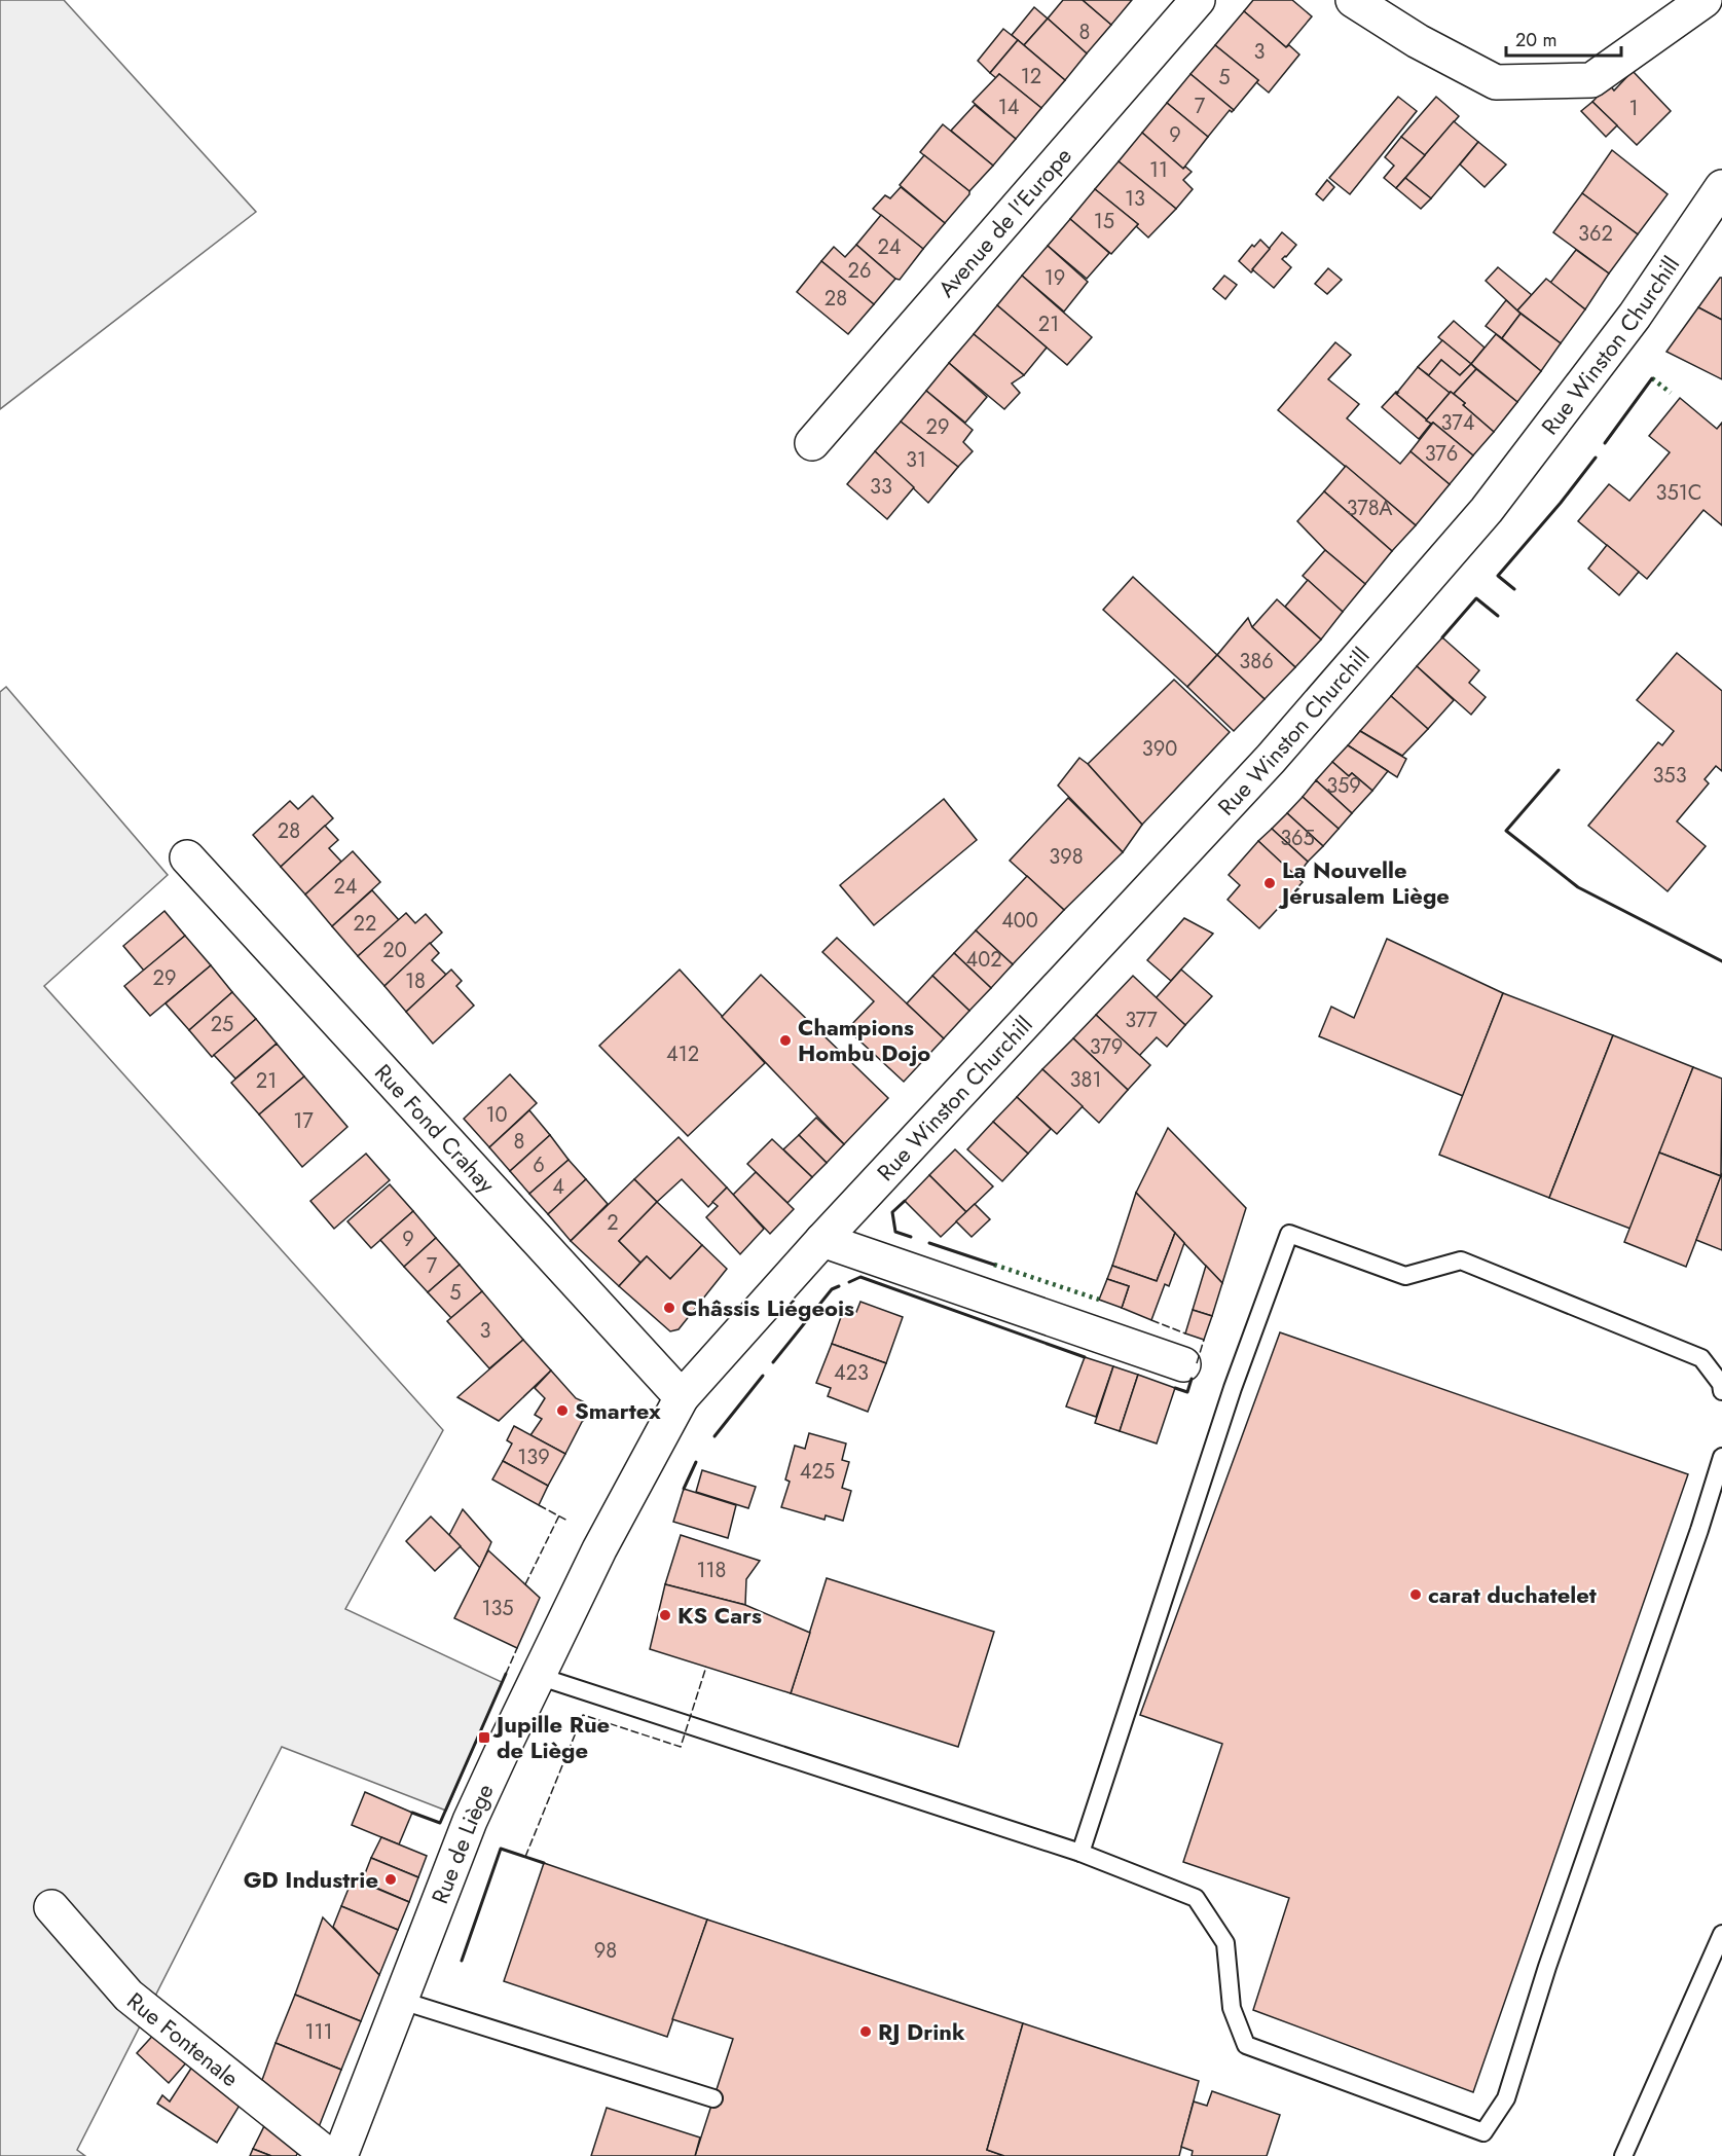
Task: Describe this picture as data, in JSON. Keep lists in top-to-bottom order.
{
  "streets": {
    "street": [
      "Avenue de l'Europe",
      "Rue Winston Churchill",
      "Rue Fond Crahay",
      "Rue de Liège",
      "Rue Fontenale"
    ]
  },
  "crossings": [
    ["Rue Winston Churchill", "Rue Fond Crahay"],
    ["Rue Winston Churchill", "Rue de Liège"]
  ],
  "places": {
    "other": [
      "La Nouvelle Jérusalem Liège",
      "Champions Hombu Dojo",
      "Châssis Liégeois",
      "Smartex",
      "carat duchatelet",
      "KS Cars",
      "GD Industrie",
      "RJ Drink"
    ],
    "transit": ["Jupille Rue de Liège"]
  },
  "house_numbers": [
    "8",
    "3",
    "12",
    "5",
    "7",
    "14",
    "1",
    "9",
    "11",
    "13",
    "15",
    "362",
    "24",
    "26",
    "19",
    "28",
    "21",
    "374",
    "29",
    "376",
    "31",
    "33",
    "351C",
    "378A",
    "386",
    "390",
    "353",
    "359",
    "28",
    "365",
    "398",
    "24",
    "400",
    "22",
    "20",
    "402",
    "29",
    "18",
    "377",
    "25",
    "379",
    "412",
    "381",
    "21",
    "10",
    "17",
    "8",
    "6",
    "4",
    "2",
    "9",
    "7",
    "5",
    "3",
    "423",
    "139",
    "425",
    "118",
    "135",
    "98",
    "111"
  ],
  "scale_bar": "20 m"
}
